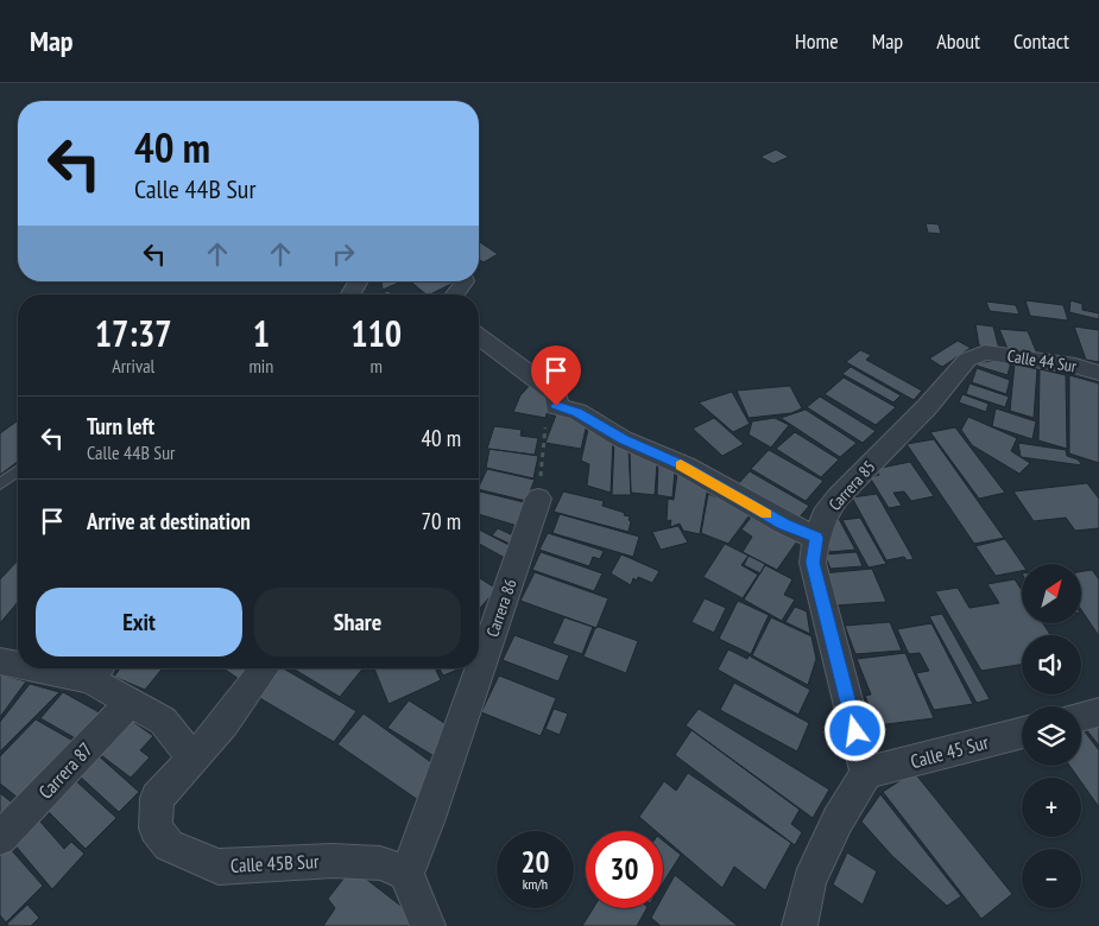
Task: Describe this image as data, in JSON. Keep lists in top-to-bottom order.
{
  "streets": {
    "street": [
      "Calle 44 Sur",
      "Carrera 85",
      "Carrera 86",
      "Calle 45 Sur",
      "Carrera 87",
      "Calle 45B Sur"
    ]
  },
  "crossings": [
    ["Calle 44 Sur", "Carrera 85"],
    ["Carrera 85", "Calle 45 Sur"],
    ["Carrera 86", "Calle 45B Sur"]
  ],
  "north": "top right",
  "page": {
    "header": "Map",
    "nav": [
      "Home",
      "Map",
      "About",
      "Contact"
    ],
    "turn": ["40 m", "Calle 44B Sur"],
    "eta": [
      "17:37",
      "Arrival",
      "1",
      "min",
      "110",
      "m"
    ],
    "list": [
      {
        "name": "Turn left",
        "note": "Calle 44B Sur",
        "value": "40 m"
      },
      {
        "name": "Arrive at destination",
        "value": "70 m"
      }
    ],
    "map_buttons": ["+", "−"],
    "buttons": ["Exit", "Share"],
    "speed": "20 km/h",
    "limit": "30"
  }
}
